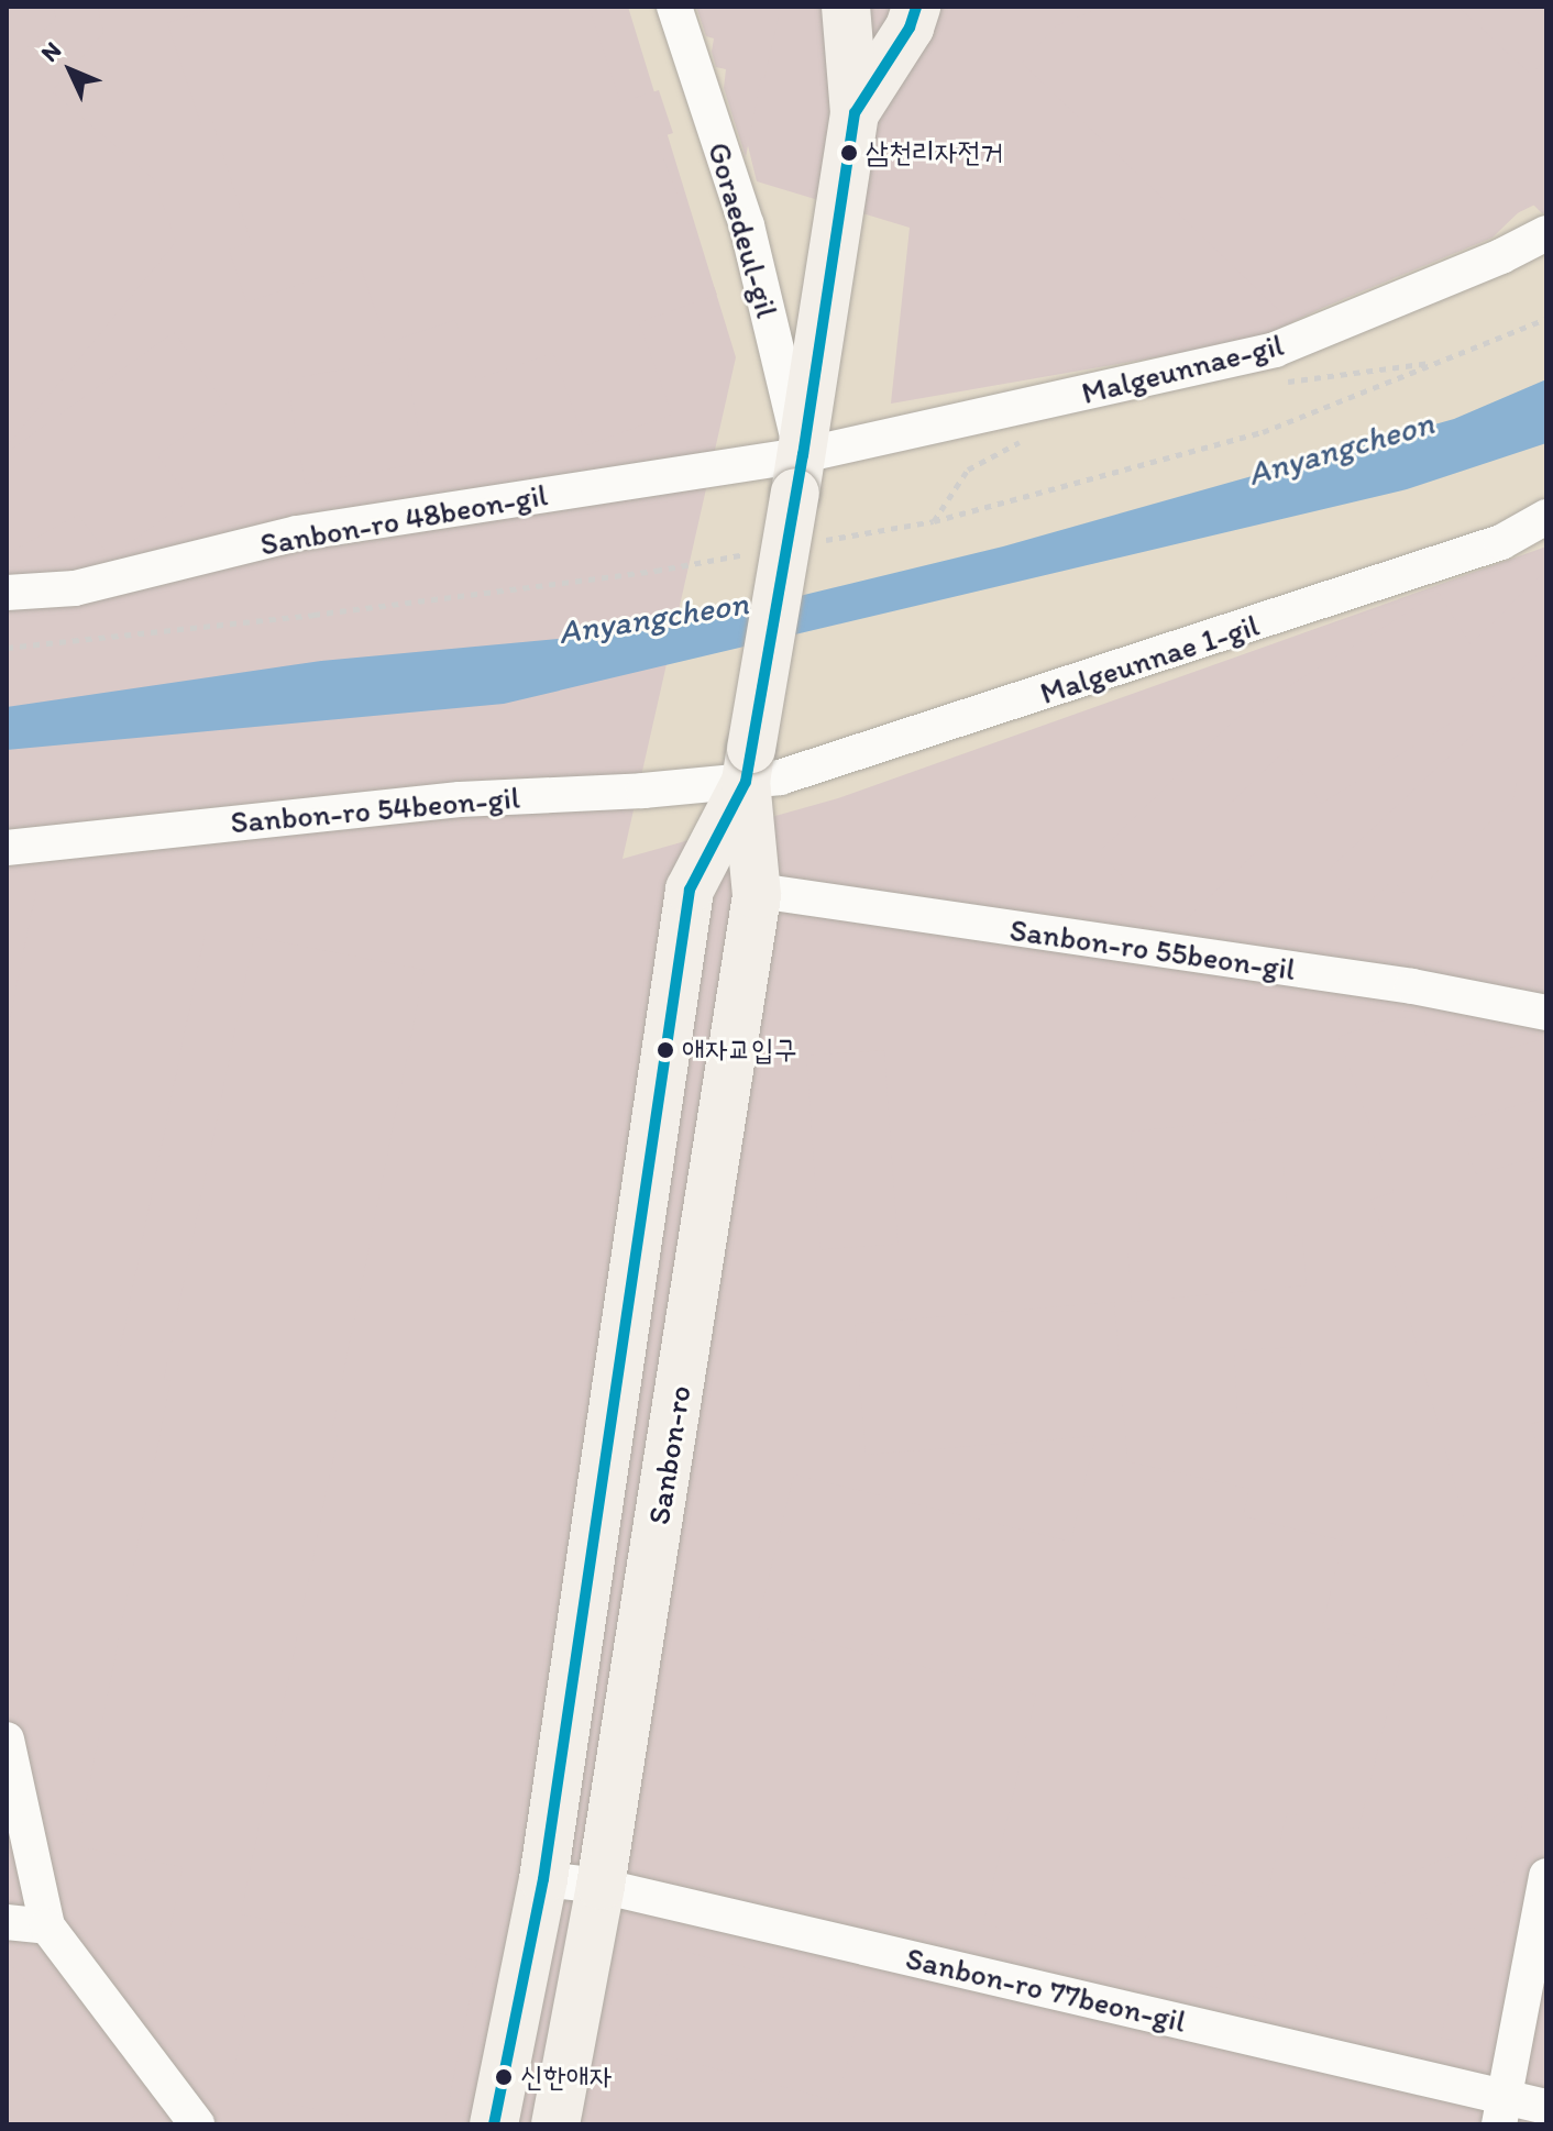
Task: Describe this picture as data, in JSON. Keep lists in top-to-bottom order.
{
  "streets": {
    "street": [
      "Goraedeul-gil",
      "Malgeunnae-gil",
      "Sanbon-ro 48beon-gil",
      "Malgeunnae 1-gil",
      "Sanbon-ro 54beon-gil",
      "Sanbon-ro 55beon-gil",
      "Sanbon-ro",
      "Sanbon-ro 77beon-gil"
    ]
  },
  "crossings": [
    ["Goraedeul-gil", "Malgeunnae-gil"],
    ["Goraedeul-gil", "Sanbon-ro 48beon-gil"],
    ["Malgeunnae-gil", "Sanbon-ro 48beon-gil"],
    ["Malgeunnae 1-gil", "Sanbon-ro 54beon-gil"],
    ["Malgeunnae 1-gil", "Sanbon-ro"],
    ["Sanbon-ro 54beon-gil", "Sanbon-ro"],
    ["Sanbon-ro 55beon-gil", "Sanbon-ro"],
    ["Sanbon-ro", "Sanbon-ro 77beon-gil"]
  ],
  "water": ["Anyangcheon"],
  "places": ["삼천리자전거", "애자교입구", "신한애자"],
  "north": "top left"
}
